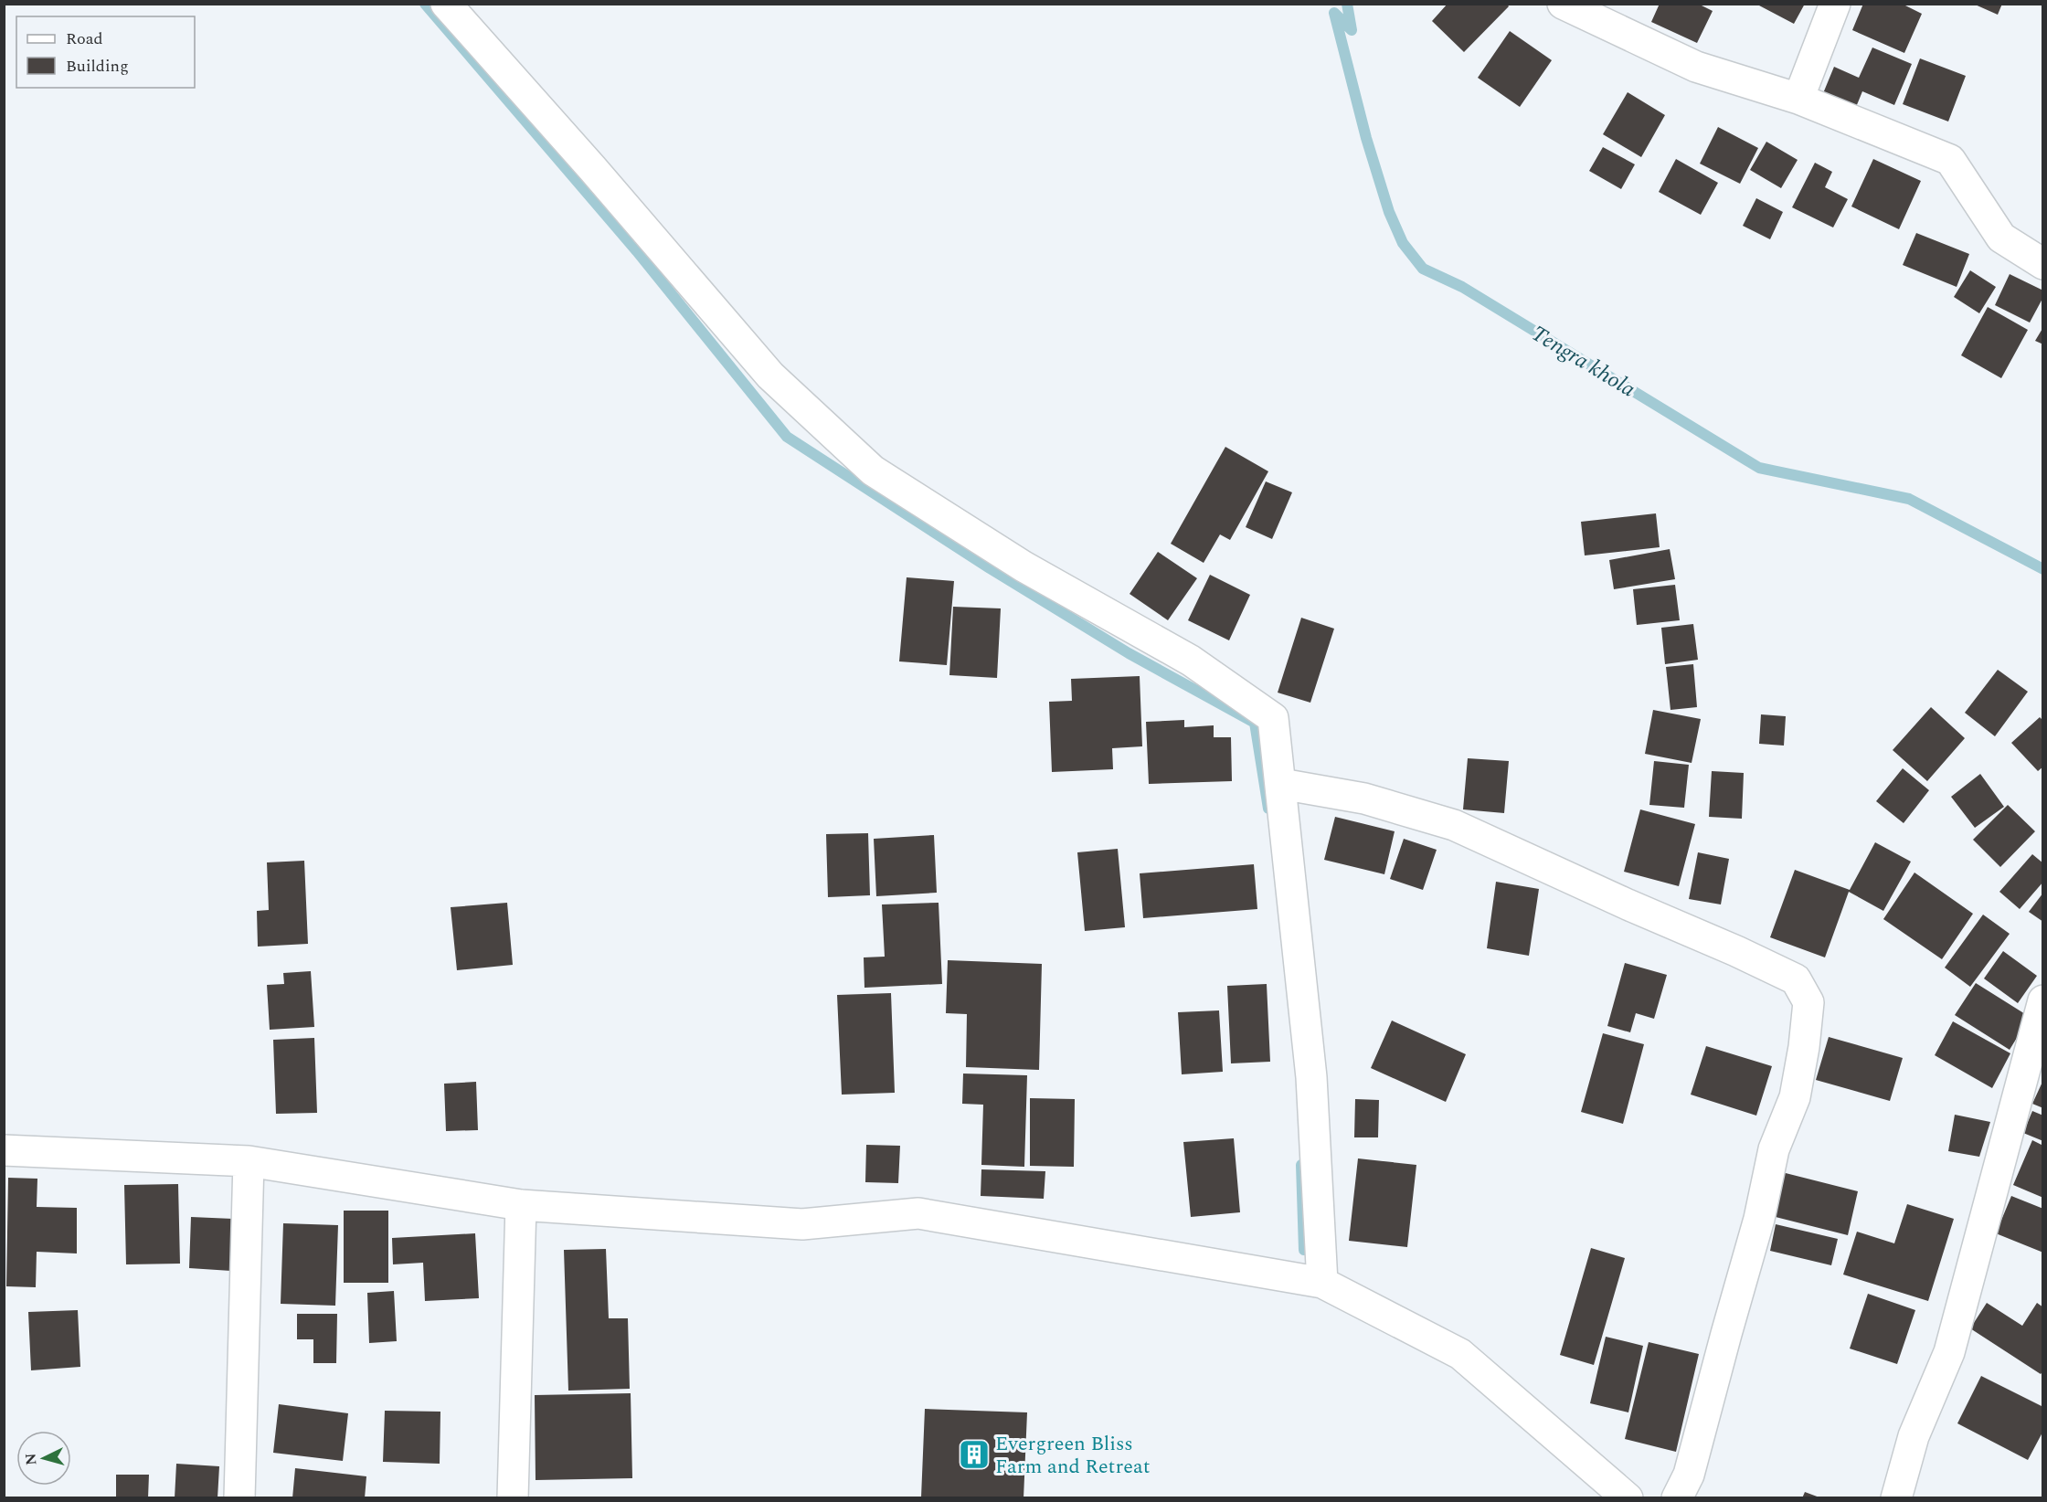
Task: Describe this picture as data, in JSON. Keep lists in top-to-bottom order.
{
  "water": ["Tengra khola"],
  "places": {
    "building": ["Evergreen Bliss Farm and Retreat"]
  },
  "legend": ["Road", "Building"],
  "north": "left"
}
